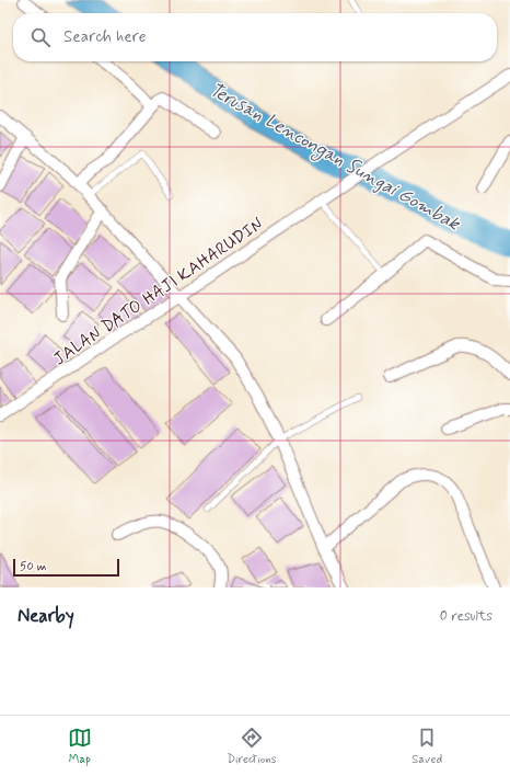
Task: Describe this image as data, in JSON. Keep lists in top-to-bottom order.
{
  "streets": {
    "street": ["JALAN DATO HAJI KAHARUDIN"]
  },
  "water": ["Terusan Lencongan Sungai Gombak"],
  "scale_bar": "50 m",
  "page": {
    "search": "Search here",
    "scale": "50 m",
    "heading": ["Nearby", "0 results"],
    "nav": ["Map", "Directions", "Saved"]
  }
}
